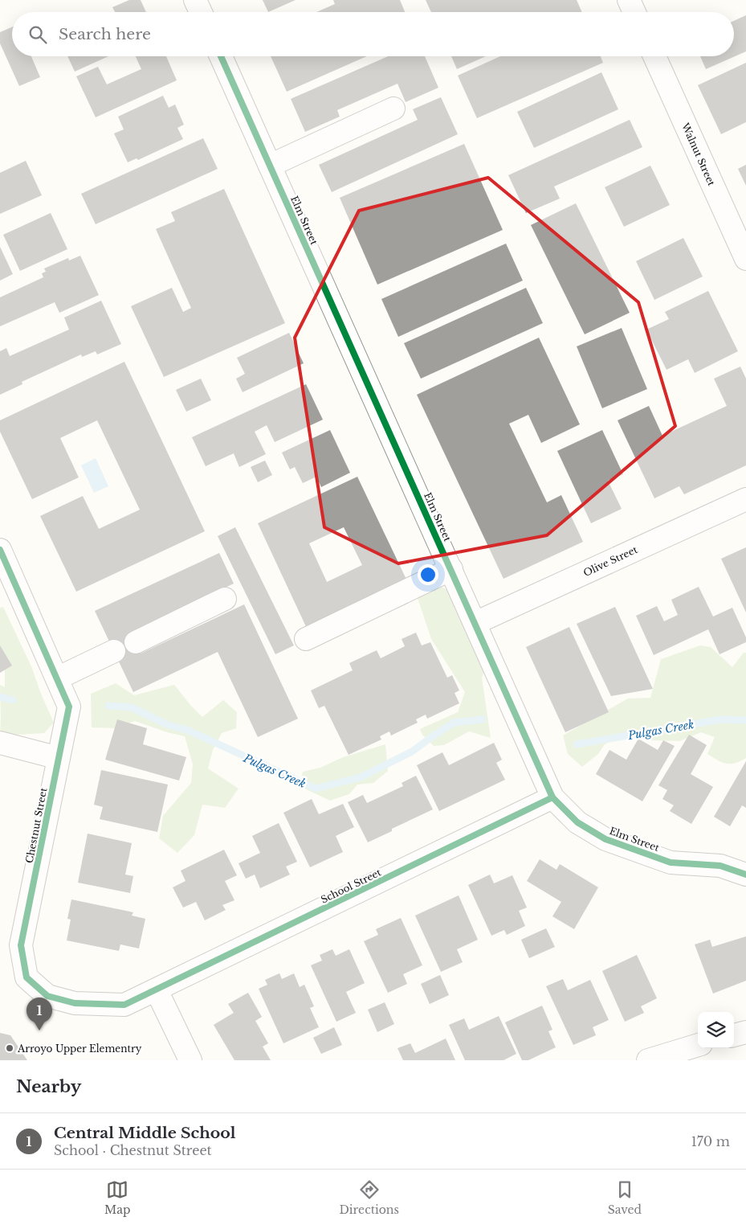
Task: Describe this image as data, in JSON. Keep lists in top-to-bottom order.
{
  "streets": {
    "street": [
      "Walnut Street",
      "Elm Street",
      "Olive Street",
      "Chestnut Street",
      "School Street"
    ]
  },
  "crossings": [
    ["Elm Street", "Olive Street"],
    ["Elm Street", "School Street"],
    ["Chestnut Street", "School Street"]
  ],
  "water": ["Pulgas Creek"],
  "places": ["Arroyo Upper Elementry"],
  "page": {
    "search": "Search here",
    "pins": "1",
    "heading": "Nearby",
    "list": [
      {
        "mark": "1",
        "name": "Central Middle School",
        "note": "School · Chestnut Street",
        "value": "170 m"
      }
    ],
    "nav": ["Map", "Directions", "Saved"]
  }
}
